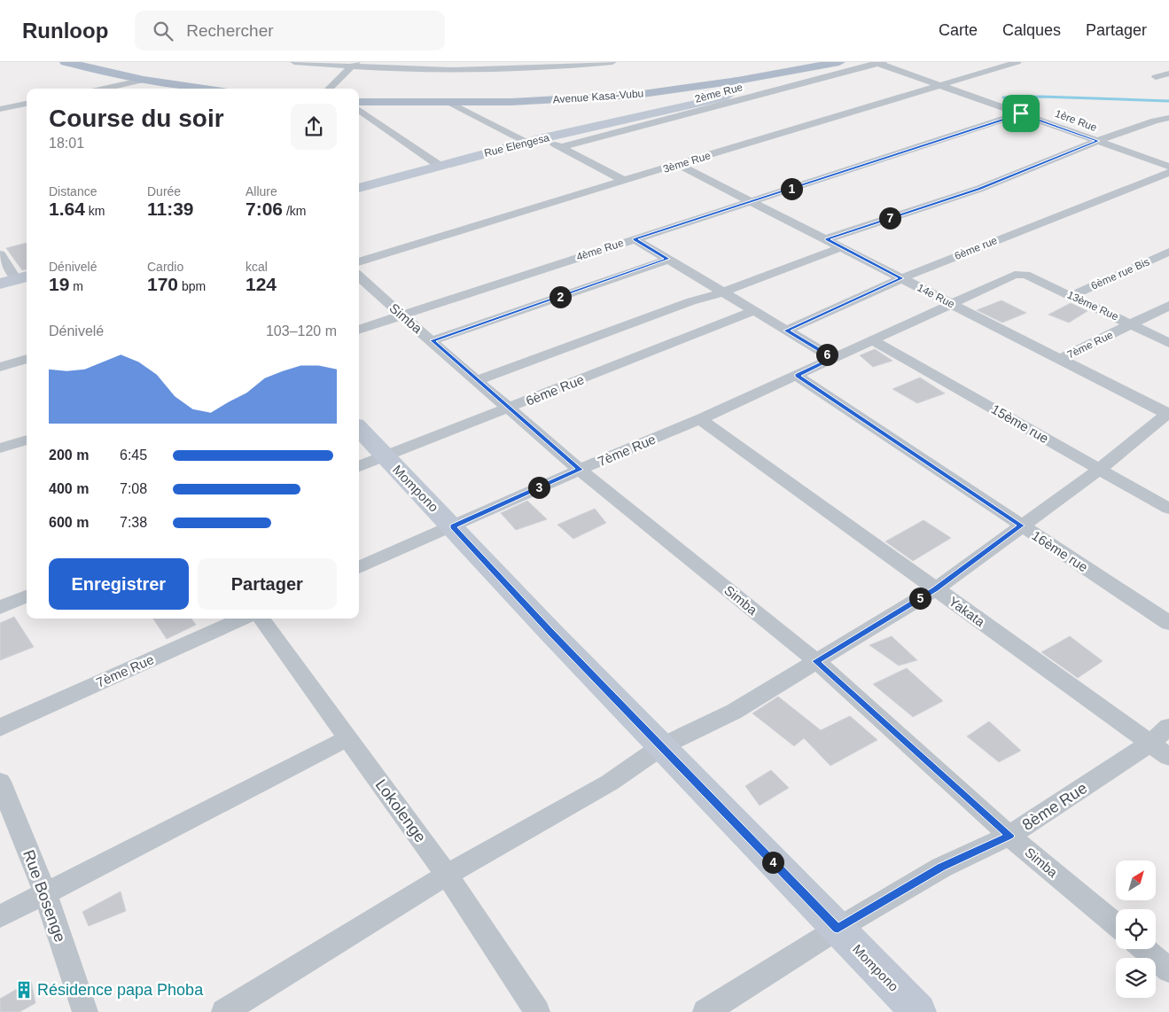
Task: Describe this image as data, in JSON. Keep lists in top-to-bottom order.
{
  "streets": {
    "main road": ["Avenue Kasa-Vubu"],
    "street": [
      "2ème Rue",
      "1ère Rue",
      "Rue Elengesa",
      "3ème Rue",
      "6ème rue",
      "4ème Rue",
      "6ème rue Bis",
      "14e Rue",
      "13ème Rue",
      "Simba",
      "7ème Rue",
      "6ème Rue",
      "15ème rue",
      "Mompono",
      "16ème rue",
      "Yakata",
      "8ème Rue",
      "Lokolenge",
      "Rue Bosenge"
    ]
  },
  "crossings": [
    ["2ème Rue", "1ère Rue"],
    ["1ère Rue", "3ème Rue"],
    ["1ère Rue", "4ème Rue"],
    ["3ème Rue", "14e Rue"],
    ["6ème rue", "14e Rue"],
    ["4ème Rue", "14e Rue"],
    ["4ème Rue", "Simba"],
    ["6ème rue Bis", "13ème Rue"],
    ["14e Rue", "7ème Rue"],
    ["13ème Rue", "7ème Rue"],
    ["Simba", "7ème Rue"],
    ["Simba", "6ème Rue"],
    ["Simba", "8ème Rue"],
    ["7ème Rue", "15ème rue"],
    ["7ème Rue", "Mompono"],
    ["7ème Rue", "16ème rue"],
    ["7ème Rue", "Yakata"],
    ["6ème Rue", "Mompono"],
    ["Mompono", "8ème Rue"],
    ["Yakata", "8ème Rue"]
  ],
  "places": {
    "building": ["Résidence papa Phoba"]
  },
  "north": "top right",
  "page": {
    "header": "Runloop",
    "search": "Rechercher",
    "nav": ["Carte", "Calques", "Partager"],
    "heading": ["Course du soir", "18:01"],
    "stats": [
      ["Distance", "1.64 km"],
      ["Durée", "11:39"],
      ["Allure", "7:06 /km"],
      ["Dénivelé", "19 m"],
      ["Cardio", "170 bpm"],
      ["kcal", "124"]
    ],
    "pins": [
      "1",
      "7",
      "2",
      "6",
      "3",
      "5",
      "4"
    ],
    "chart": ["Dénivelé", "103–120 m"],
    "list": [
      {
        "name": "200 m",
        "note": "6:45"
      },
      {
        "name": "400 m",
        "note": "7:08"
      },
      {
        "name": "600 m",
        "note": "7:38"
      }
    ],
    "buttons": ["Enregistrer", "Partager"]
  }
}
